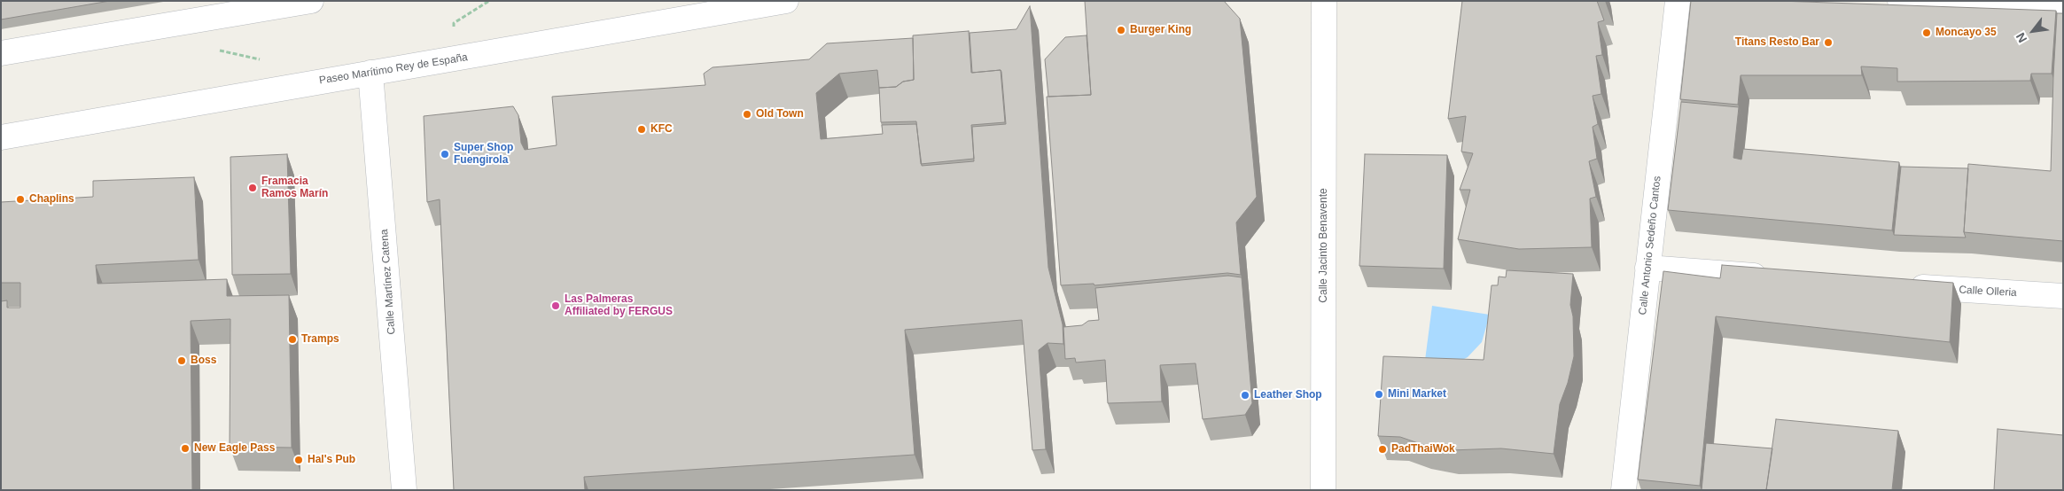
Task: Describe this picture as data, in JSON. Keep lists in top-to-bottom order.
{
  "streets": {
    "street": [
      "Paseo Marítimo Rey de España",
      "Calle Jacinto Benavente",
      "Calle Antonio Sedeño Cantos",
      "Calle Martínez Catena",
      "Calle Olleria"
    ]
  },
  "crossings": [
    ["Paseo Marítimo Rey de España", "Calle Martínez Catena"]
  ],
  "places": [
    "Burger King",
    "Moncayo 35",
    "Titans Resto Bar",
    "Old Town",
    "KFC",
    "Super Shop Fuengirola",
    "Framacia Ramos Marín",
    "Chaplins",
    "Las Palmeras Affiliated by FERGUS",
    "Tramps",
    "Boss",
    "Mini Market",
    "Leather Shop",
    "New Eagle Pass",
    "PadThaiWok",
    "Hal's Pub"
  ],
  "north": "bottom left"
}
